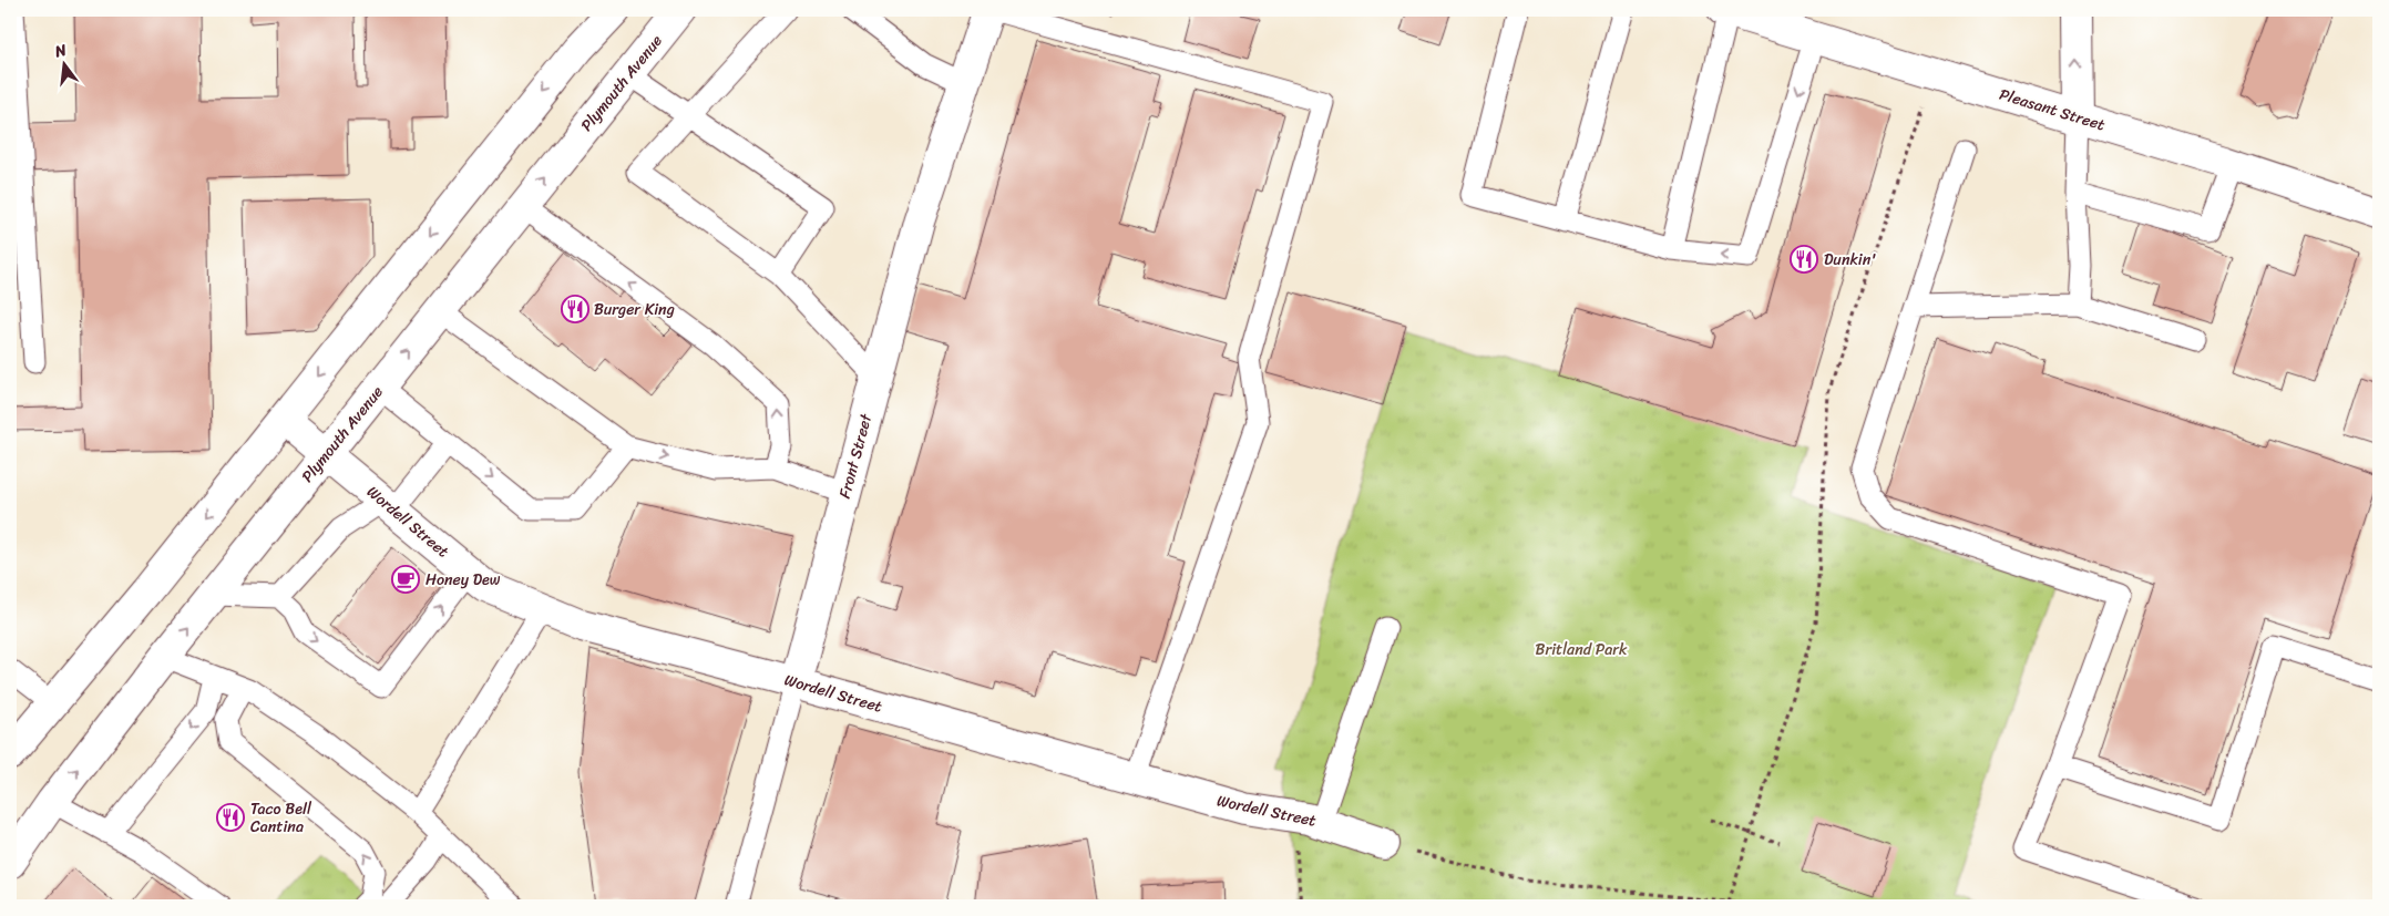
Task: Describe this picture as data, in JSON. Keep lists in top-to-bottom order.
{
  "streets": {
    "main road": [
      "Plymouth Avenue",
      "Pleasant Street",
      "Front Street",
      "Wordell Street"
    ]
  },
  "crossings": [
    ["Plymouth Avenue", "Wordell Street"],
    ["Front Street", "Wordell Street"]
  ],
  "parks": ["Britland Park"],
  "places": {
    "restaurant": ["Dunkin'", "Burger King", "Taco Bell Cantina"],
    "cafe": ["Honey Dew"]
  },
  "north": "top"
}
